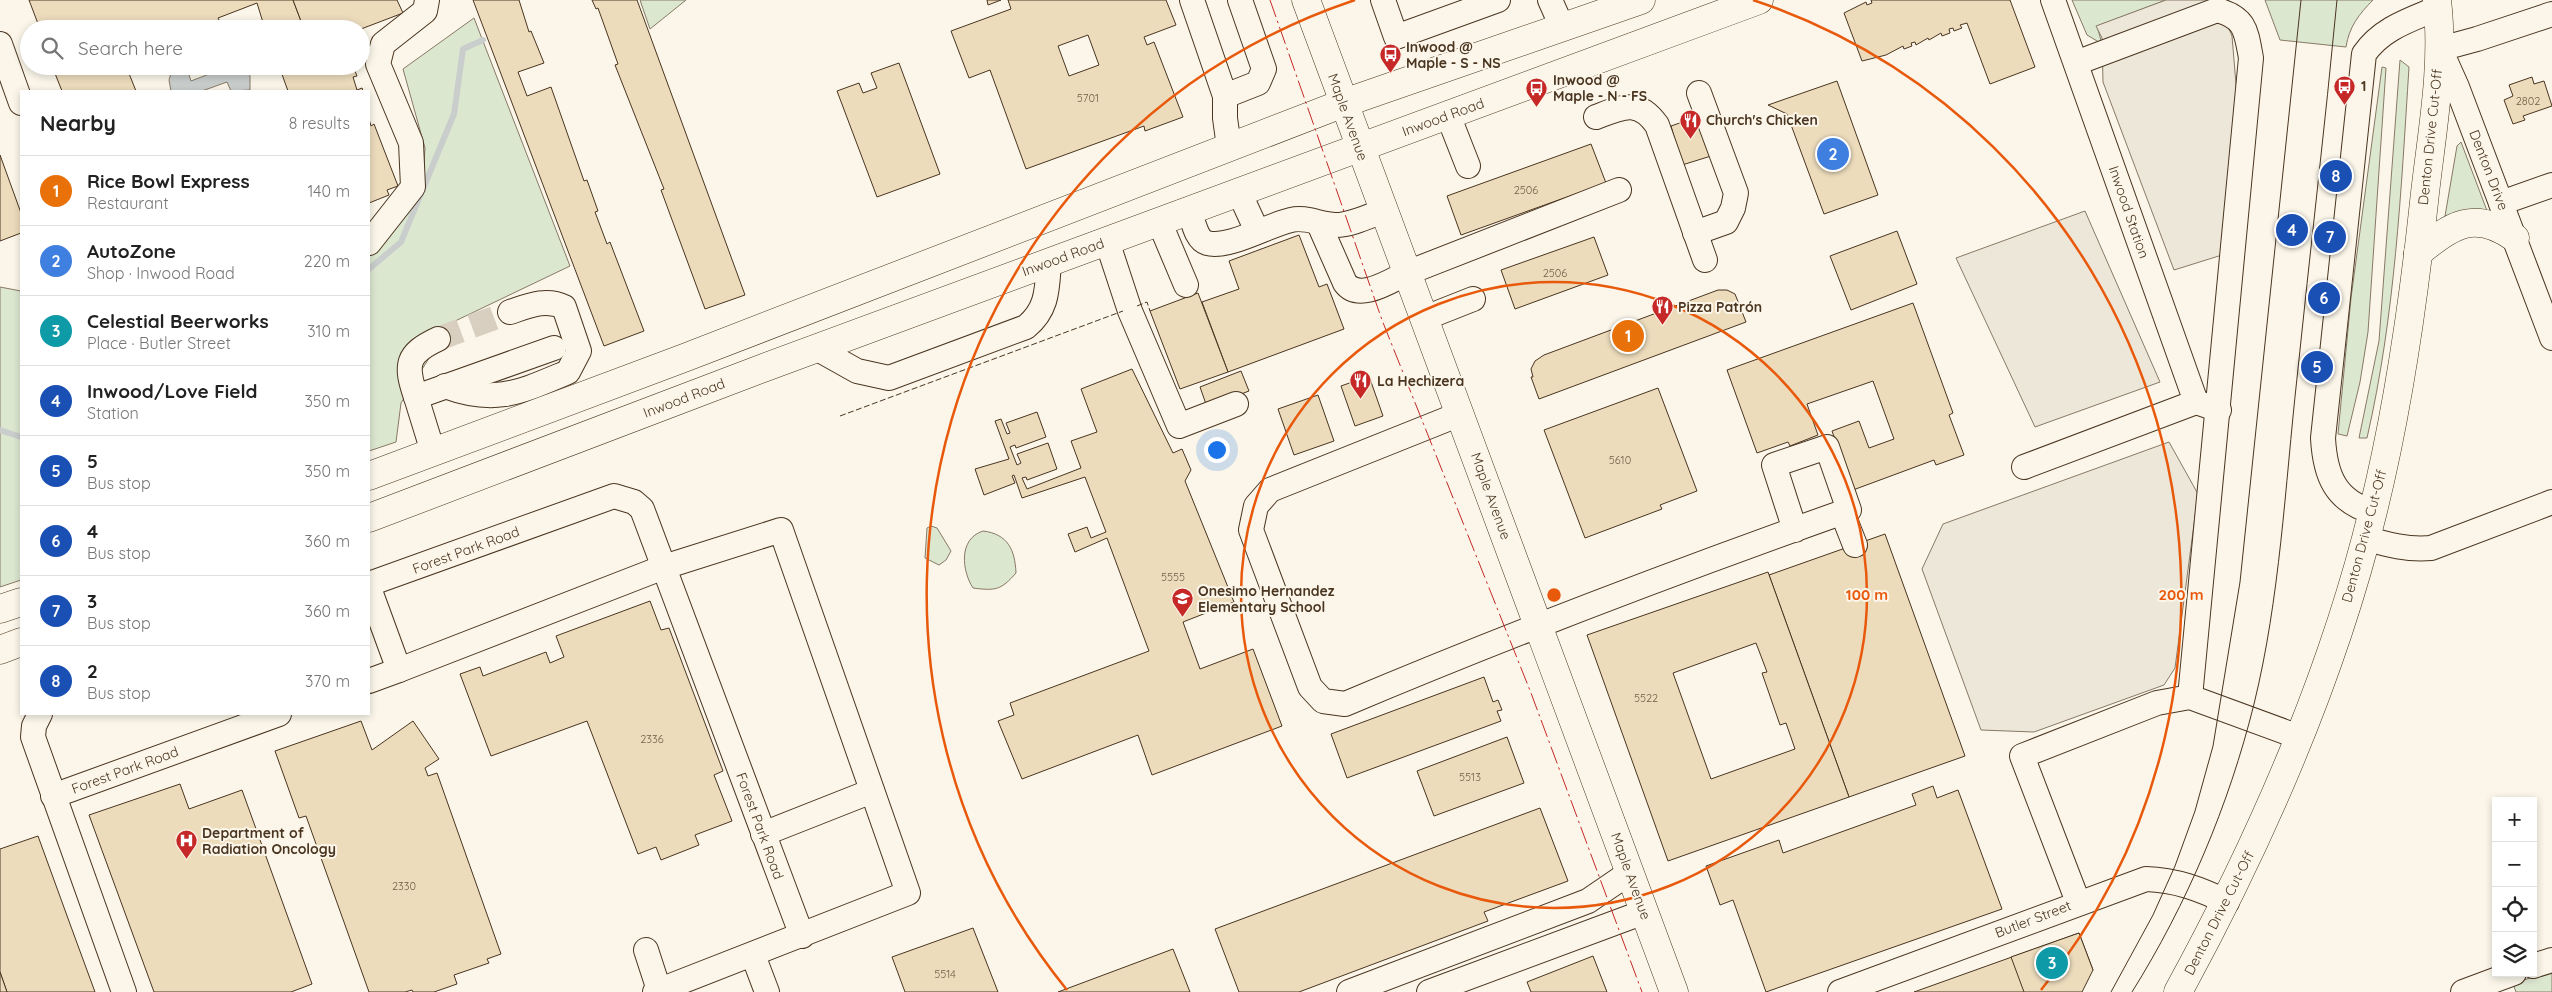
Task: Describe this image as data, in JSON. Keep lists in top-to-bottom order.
{
  "streets": {
    "main road": [
      "Maple Avenue",
      "Inwood Road",
      "Denton Drive Cut-Off",
      "Denton Drive"
    ],
    "street": ["Inwood Station", "Forest Park Road", "Butler Street"]
  },
  "crossings": [
    ["Maple Avenue", "Inwood Road"],
    ["Denton Drive Cut-Off", "Denton Drive"],
    ["Denton Drive Cut-Off", "Butler Street"]
  ],
  "places": {
    "bus stop": ["Inwood @ Maple - S - NS", "1", "Inwood @ Maple - N - FS"],
    "restaurant": ["Church's Chicken", "Pizza Patrón", "La Hechizera"],
    "school or university": ["Onesimo Hernandez Elementary School"],
    "hospital": ["Department of Radiation Oncology"]
  },
  "house_numbers": [
    "5701",
    "2802",
    "2506",
    "2506",
    "5610",
    "5555",
    "5522",
    "2336",
    "5513",
    "2330",
    "5514"
  ],
  "page": {
    "search": "Search here",
    "heading": ["Nearby", "8 results"],
    "pins": [
      "2",
      "8",
      "4",
      "7",
      "6",
      "1",
      "5",
      "3"
    ],
    "list": [
      {
        "mark": "1",
        "name": "Rice Bowl Express",
        "note": "Restaurant",
        "value": "140 m"
      },
      {
        "mark": "2",
        "name": "AutoZone",
        "note": "Shop · Inwood Road",
        "value": "220 m"
      },
      {
        "mark": "3",
        "name": "Celestial Beerworks",
        "note": "Place · Butler Street",
        "value": "310 m"
      },
      {
        "mark": "4",
        "name": "Inwood/Love Field",
        "note": "Station",
        "value": "350 m"
      },
      {
        "mark": "5",
        "name": "5",
        "note": "Bus stop",
        "value": "350 m"
      },
      {
        "mark": "6",
        "name": "4",
        "note": "Bus stop",
        "value": "360 m"
      },
      {
        "mark": "7",
        "name": "3",
        "note": "Bus stop",
        "value": "360 m"
      },
      {
        "mark": "8",
        "name": "2",
        "note": "Bus stop",
        "value": "370 m"
      }
    ],
    "map_buttons": ["+", "−"]
  },
  "rings": ["100 m", "200 m"]
}
